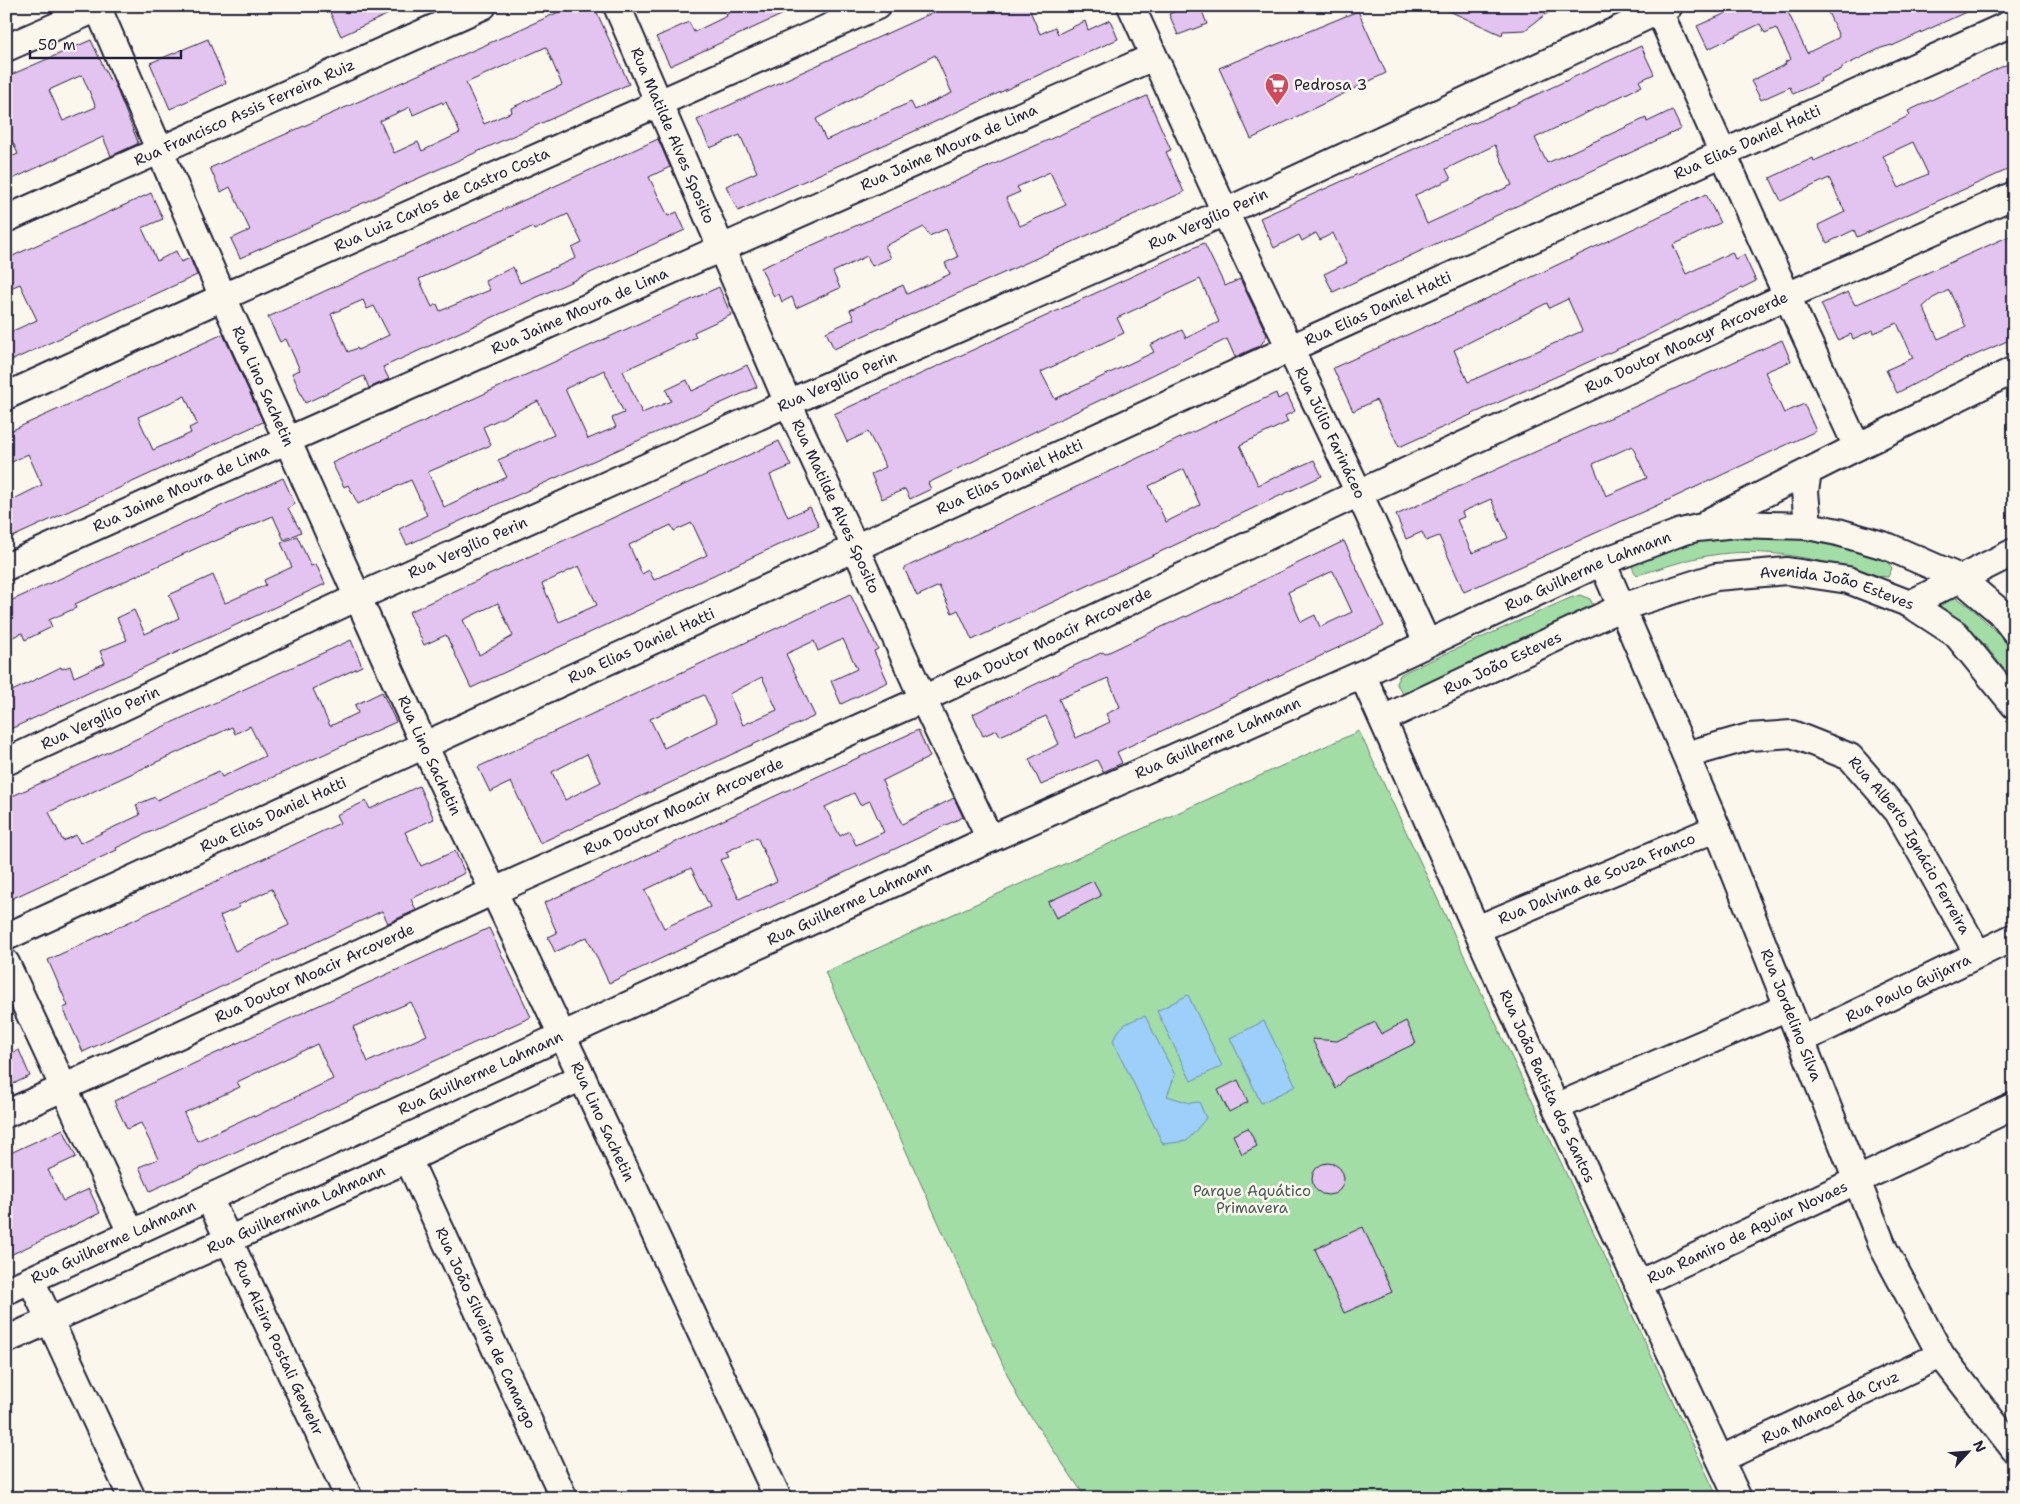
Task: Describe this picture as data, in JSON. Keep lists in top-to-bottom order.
{
  "streets": {
    "street": [
      "Rua Francisco Assis Ferreira Ruiz",
      "Rua Matilde Alves Sposito",
      "Rua Elias Daniel Hatti",
      "Rua Jaime Moura de Lima",
      "Rua Luiz Carlos de Castro Costa",
      "Rua Vergílio Perin",
      "Rua Doutor Moacyr Arcoverde",
      "Rua Lino Sachetin",
      "Rua Júlio Farináceo",
      "Rua Guilherme Lahmann",
      "Avenida João Esteves",
      "Rua Doutor Moacir Arcoverde",
      "Rua João Esteves",
      "Rua Alberto Ignácio Ferreira",
      "Rua Dalvina de Souza Franco",
      "Rua Paulo Guijarra",
      "Rua Jordelino Silva",
      "Rua João Batista dos Santos",
      "Rua Guilhermina Lahmann",
      "Rua Ramiro de Aguiar Novaes",
      "Rua João Silveira de Camargo",
      "Rua Alzira Postali Gewehr",
      "Rua Manoel da Cruz"
    ]
  },
  "crossings": [
    ["Rua Francisco Assis Ferreira Ruiz", "Rua Lino Sachetin"],
    ["Rua Matilde Alves Sposito", "Rua Elias Daniel Hatti"],
    ["Rua Matilde Alves Sposito", "Rua Jaime Moura de Lima"],
    ["Rua Matilde Alves Sposito", "Rua Luiz Carlos de Castro Costa"],
    ["Rua Matilde Alves Sposito", "Rua Vergílio Perin"],
    ["Rua Matilde Alves Sposito", "Rua Guilherme Lahmann"],
    ["Rua Matilde Alves Sposito", "Rua Doutor Moacir Arcoverde"],
    ["Rua Elias Daniel Hatti", "Rua Lino Sachetin"],
    ["Rua Elias Daniel Hatti", "Rua Júlio Farináceo"],
    ["Rua Jaime Moura de Lima", "Rua Lino Sachetin"],
    ["Rua Jaime Moura de Lima", "Rua Júlio Farináceo"],
    ["Rua Luiz Carlos de Castro Costa", "Rua Lino Sachetin"],
    ["Rua Vergílio Perin", "Rua Lino Sachetin"],
    ["Rua Vergílio Perin", "Rua Júlio Farináceo"],
    ["Rua Doutor Moacyr Arcoverde", "Rua Júlio Farináceo"],
    ["Rua Doutor Moacyr Arcoverde", "Rua Doutor Moacir Arcoverde"],
    ["Rua Lino Sachetin", "Rua Guilherme Lahmann"],
    ["Rua Lino Sachetin", "Rua Doutor Moacir Arcoverde"],
    ["Rua Lino Sachetin", "Rua Guilhermina Lahmann"],
    ["Rua Júlio Farináceo", "Rua Guilherme Lahmann"],
    ["Rua Júlio Farináceo", "Rua Doutor Moacir Arcoverde"],
    ["Rua Guilherme Lahmann", "Rua Jordelino Silva"],
    ["Rua Guilherme Lahmann", "Rua João Batista dos Santos"],
    ["Rua Guilherme Lahmann", "Rua Alzira Postali Gewehr"],
    ["Avenida João Esteves", "Rua João Esteves"],
    ["Avenida João Esteves", "Rua Jordelino Silva"],
    ["Rua João Esteves", "Rua Jordelino Silva"],
    ["Rua João Esteves", "Rua João Batista dos Santos"],
    ["Rua Alberto Ignácio Ferreira", "Rua Paulo Guijarra"],
    ["Rua Alberto Ignácio Ferreira", "Rua Jordelino Silva"],
    ["Rua Dalvina de Souza Franco", "Rua Jordelino Silva"],
    ["Rua Dalvina de Souza Franco", "Rua João Batista dos Santos"],
    ["Rua Paulo Guijarra", "Rua Jordelino Silva"],
    ["Rua Jordelino Silva", "Rua Ramiro de Aguiar Novaes"],
    ["Rua Jordelino Silva", "Rua Manoel da Cruz"],
    ["Rua João Batista dos Santos", "Rua Ramiro de Aguiar Novaes"],
    ["Rua João Batista dos Santos", "Rua Manoel da Cruz"],
    ["Rua Guilhermina Lahmann", "Rua João Silveira de Camargo"],
    ["Rua Guilhermina Lahmann", "Rua Alzira Postali Gewehr"]
  ],
  "parks": ["Parque Aquático Primavera"],
  "places": {
    "supermarket": ["Pedrosa 3"]
  },
  "scale_bar": "50 m",
  "north": "top right"
}
